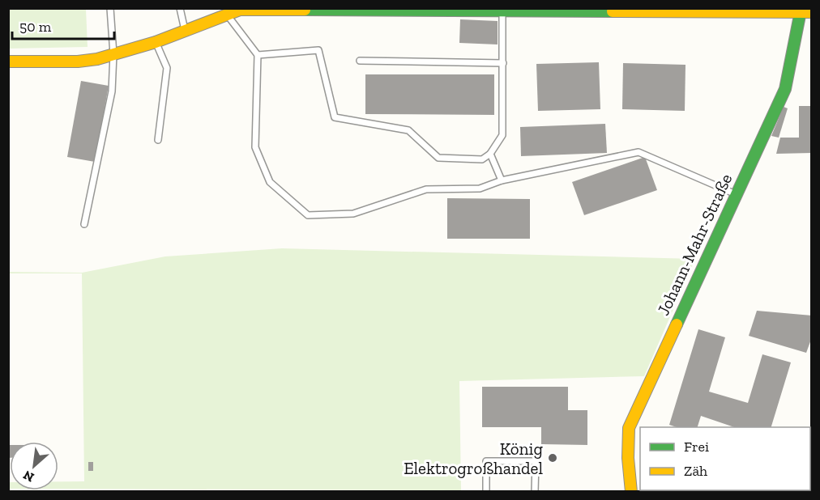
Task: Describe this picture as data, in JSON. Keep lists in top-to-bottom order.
{
  "streets": {
    "street": ["Johann-Mahr-Straße"]
  },
  "places": ["König Elektrogroßhandel"],
  "legend": ["Frei", "Zäh"],
  "scale_bar": "50 m",
  "north": "bottom left"
}
